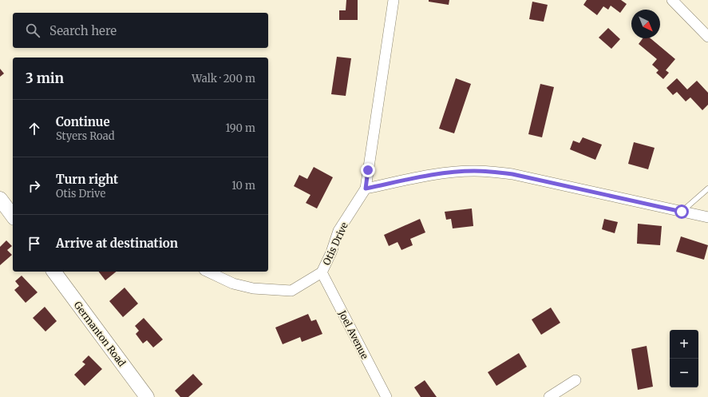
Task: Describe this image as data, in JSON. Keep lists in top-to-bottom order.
{
  "streets": {
    "main road": ["Germanton Road"],
    "street": ["Otis Drive", "Joel Avenue"]
  },
  "crossings": [
    ["Otis Drive", "Joel Avenue"]
  ],
  "north": "bottom right",
  "page": {
    "search": "Search here",
    "heading": ["3 min", "Walk · 200 m"],
    "list": [
      ["Continue", "Styers Road", "190 m"],
      ["Turn right", "Otis Drive", "10 m"],
      "Arrive at destination"
    ],
    "map_buttons": ["+", "−"]
  }
}
